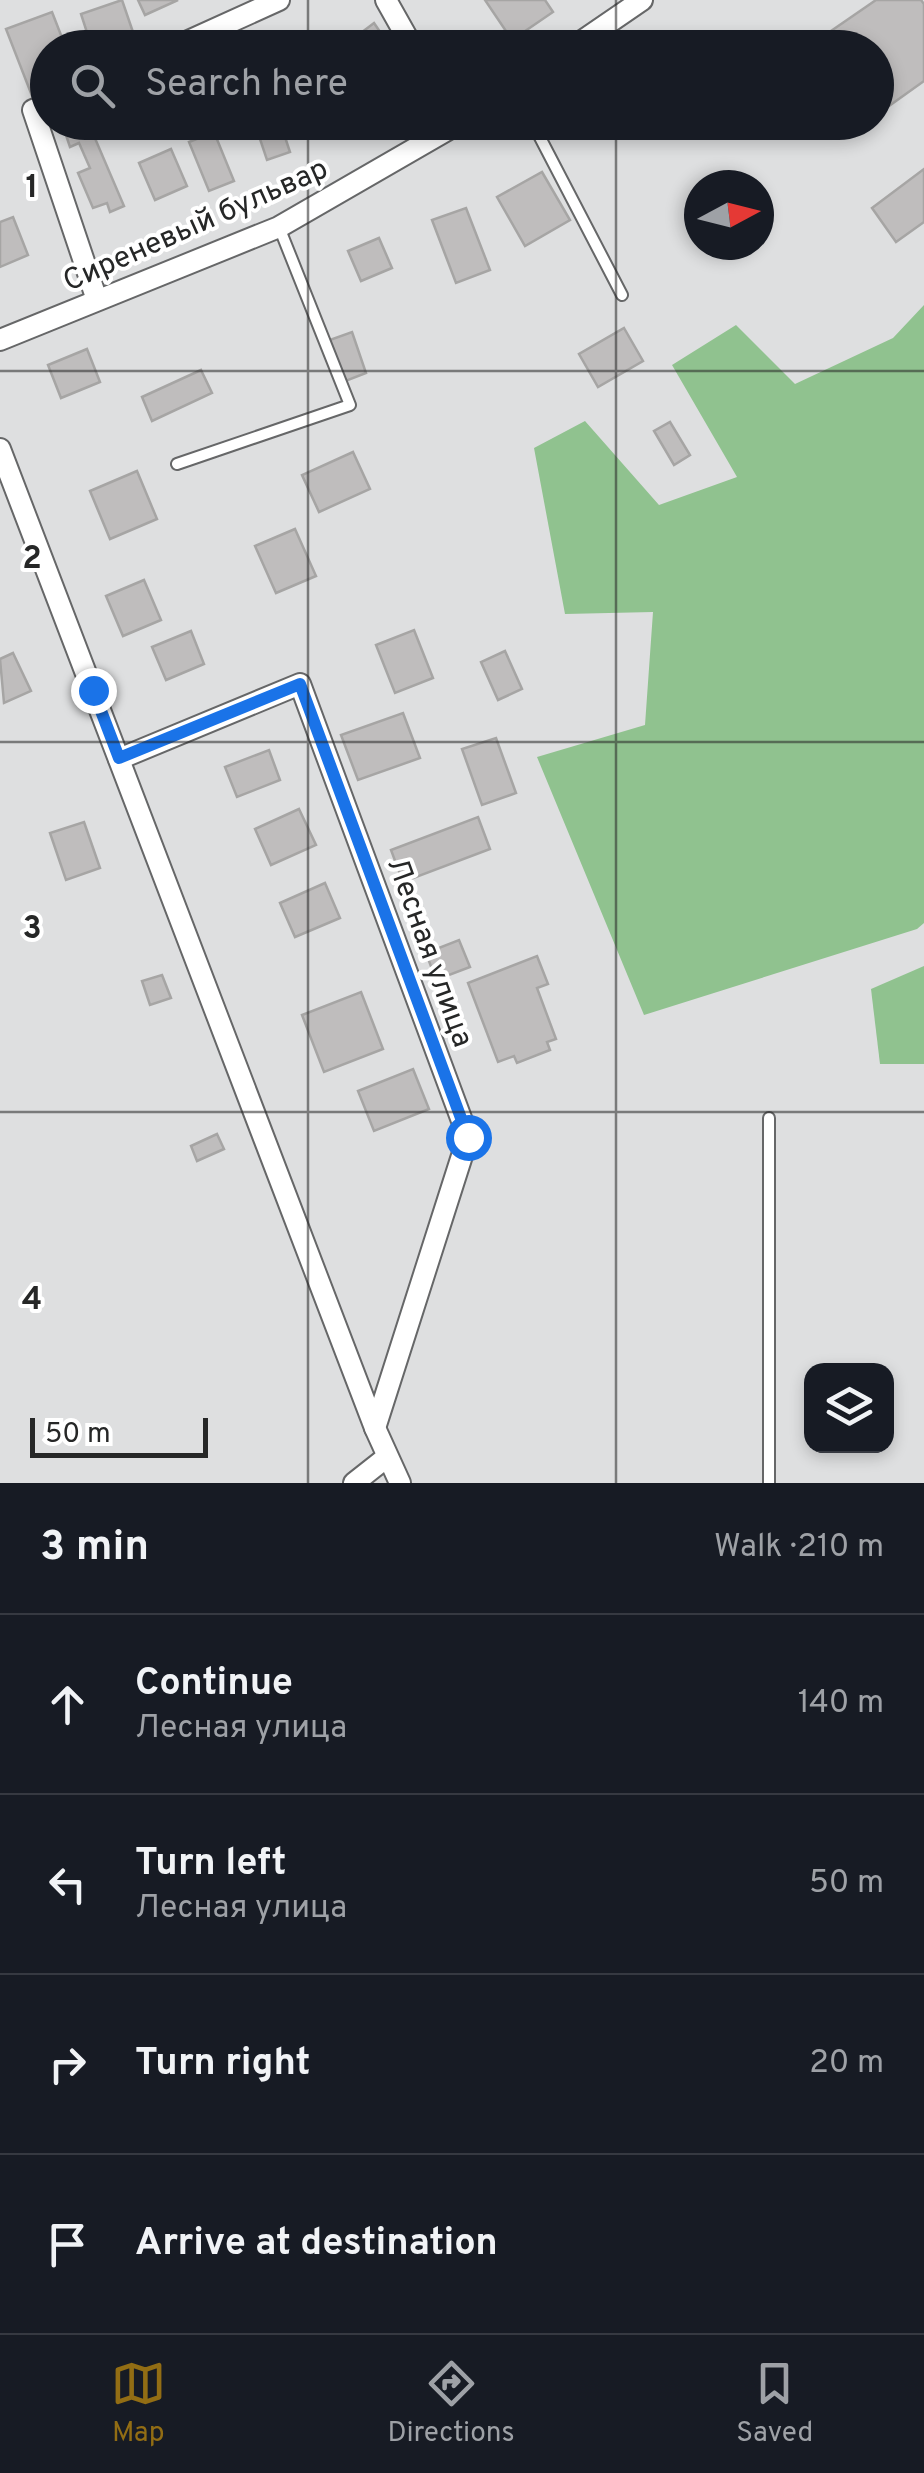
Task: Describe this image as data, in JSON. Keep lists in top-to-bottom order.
{
  "streets": {
    "street": ["Сиреневый бульвар", "Лесная улица"]
  },
  "scale_bar": "50 m",
  "north": "right",
  "page": {
    "search": "Search here",
    "scale": "50 m",
    "heading": ["3 min", "Walk · 210 m"],
    "list": [
      ["Continue", "Лесная улица", "140 m"],
      ["Turn left", "Лесная улица", "50 m"],
      ["Turn right", "20 m"],
      "Arrive at destination"
    ],
    "nav": ["Map", "Directions", "Saved"]
  },
  "grid": {
    "rows": [
      "1",
      "2",
      "3",
      "4"
    ]
  }
}
